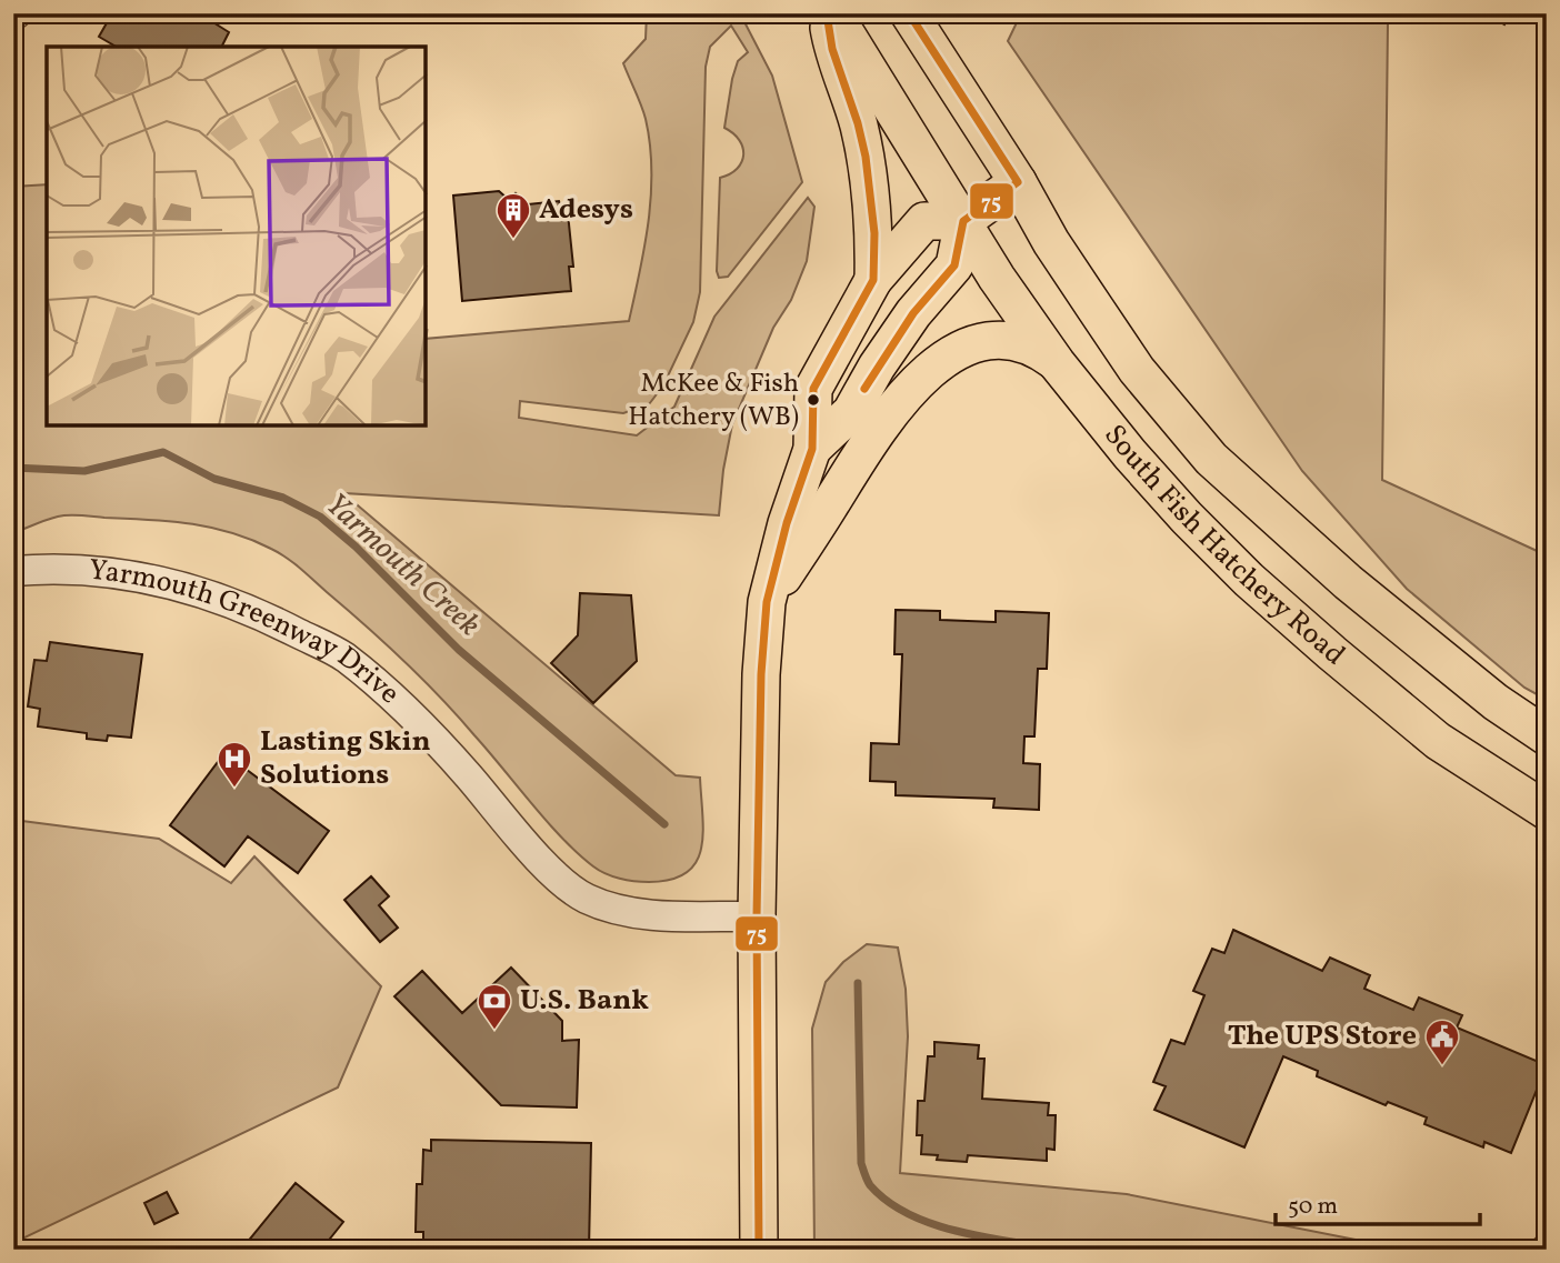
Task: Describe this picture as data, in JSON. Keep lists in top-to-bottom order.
{
  "streets": {
    "main road": ["South Fish Hatchery Road"],
    "street": ["Yarmouth Greenway Drive"]
  },
  "water": ["Yarmouth Creek"],
  "places": {
    "building": ["Adesys"],
    "other": ["McKee & Fish Hatchery (WB)"],
    "hospital": ["Lasting Skin Solutions"],
    "bank": ["U.S. Bank"],
    "public building": ["The UPS Store"]
  },
  "lines": ["transit line 75"],
  "scale_bar": "50 m"
}
